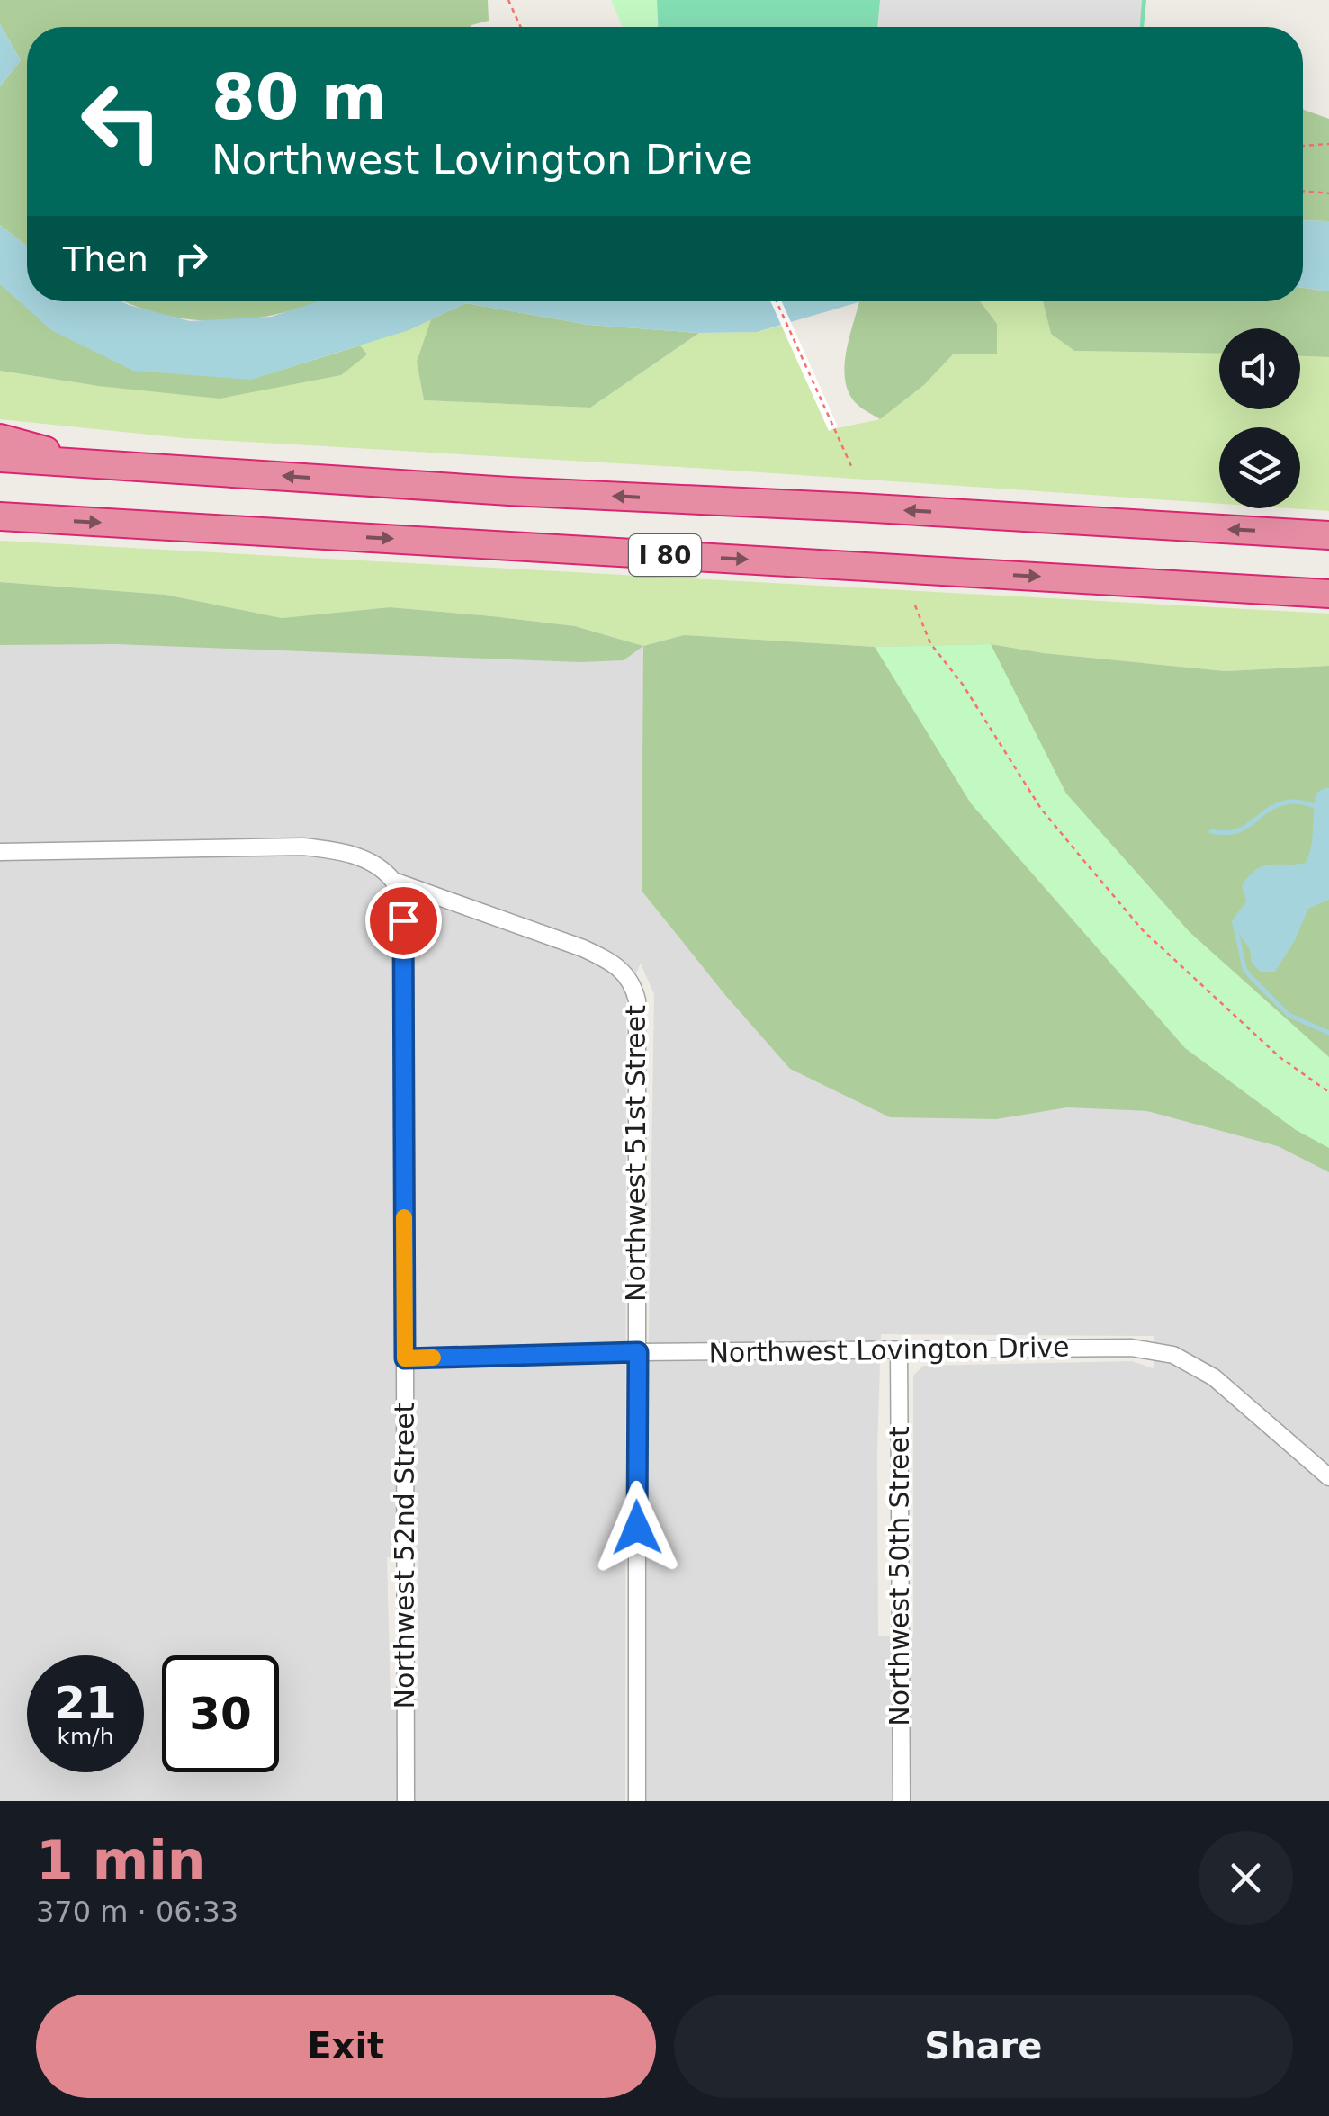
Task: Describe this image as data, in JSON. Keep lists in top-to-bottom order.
{
  "streets": {
    "highway": ["I 80"],
    "street": [
      "Northwest 51st Street",
      "Northwest Lovington Drive",
      "Northwest 52nd Street",
      "Northwest 50th Street"
    ]
  },
  "crossings": [
    ["Northwest 51st Street", "Northwest Lovington Drive"],
    ["Northwest 51st Street", "Northwest 52nd Street"],
    ["Northwest Lovington Drive", "Northwest 52nd Street"],
    ["Northwest Lovington Drive", "Northwest 50th Street"]
  ],
  "page": {
    "turn": ["80 m", "Northwest Lovington Drive"],
    "then": "Then",
    "speed": "21 km/h",
    "limit": "30",
    "heading": ["1 min", "370 m · 06:33"],
    "buttons": ["Exit", "Share"]
  }
}
